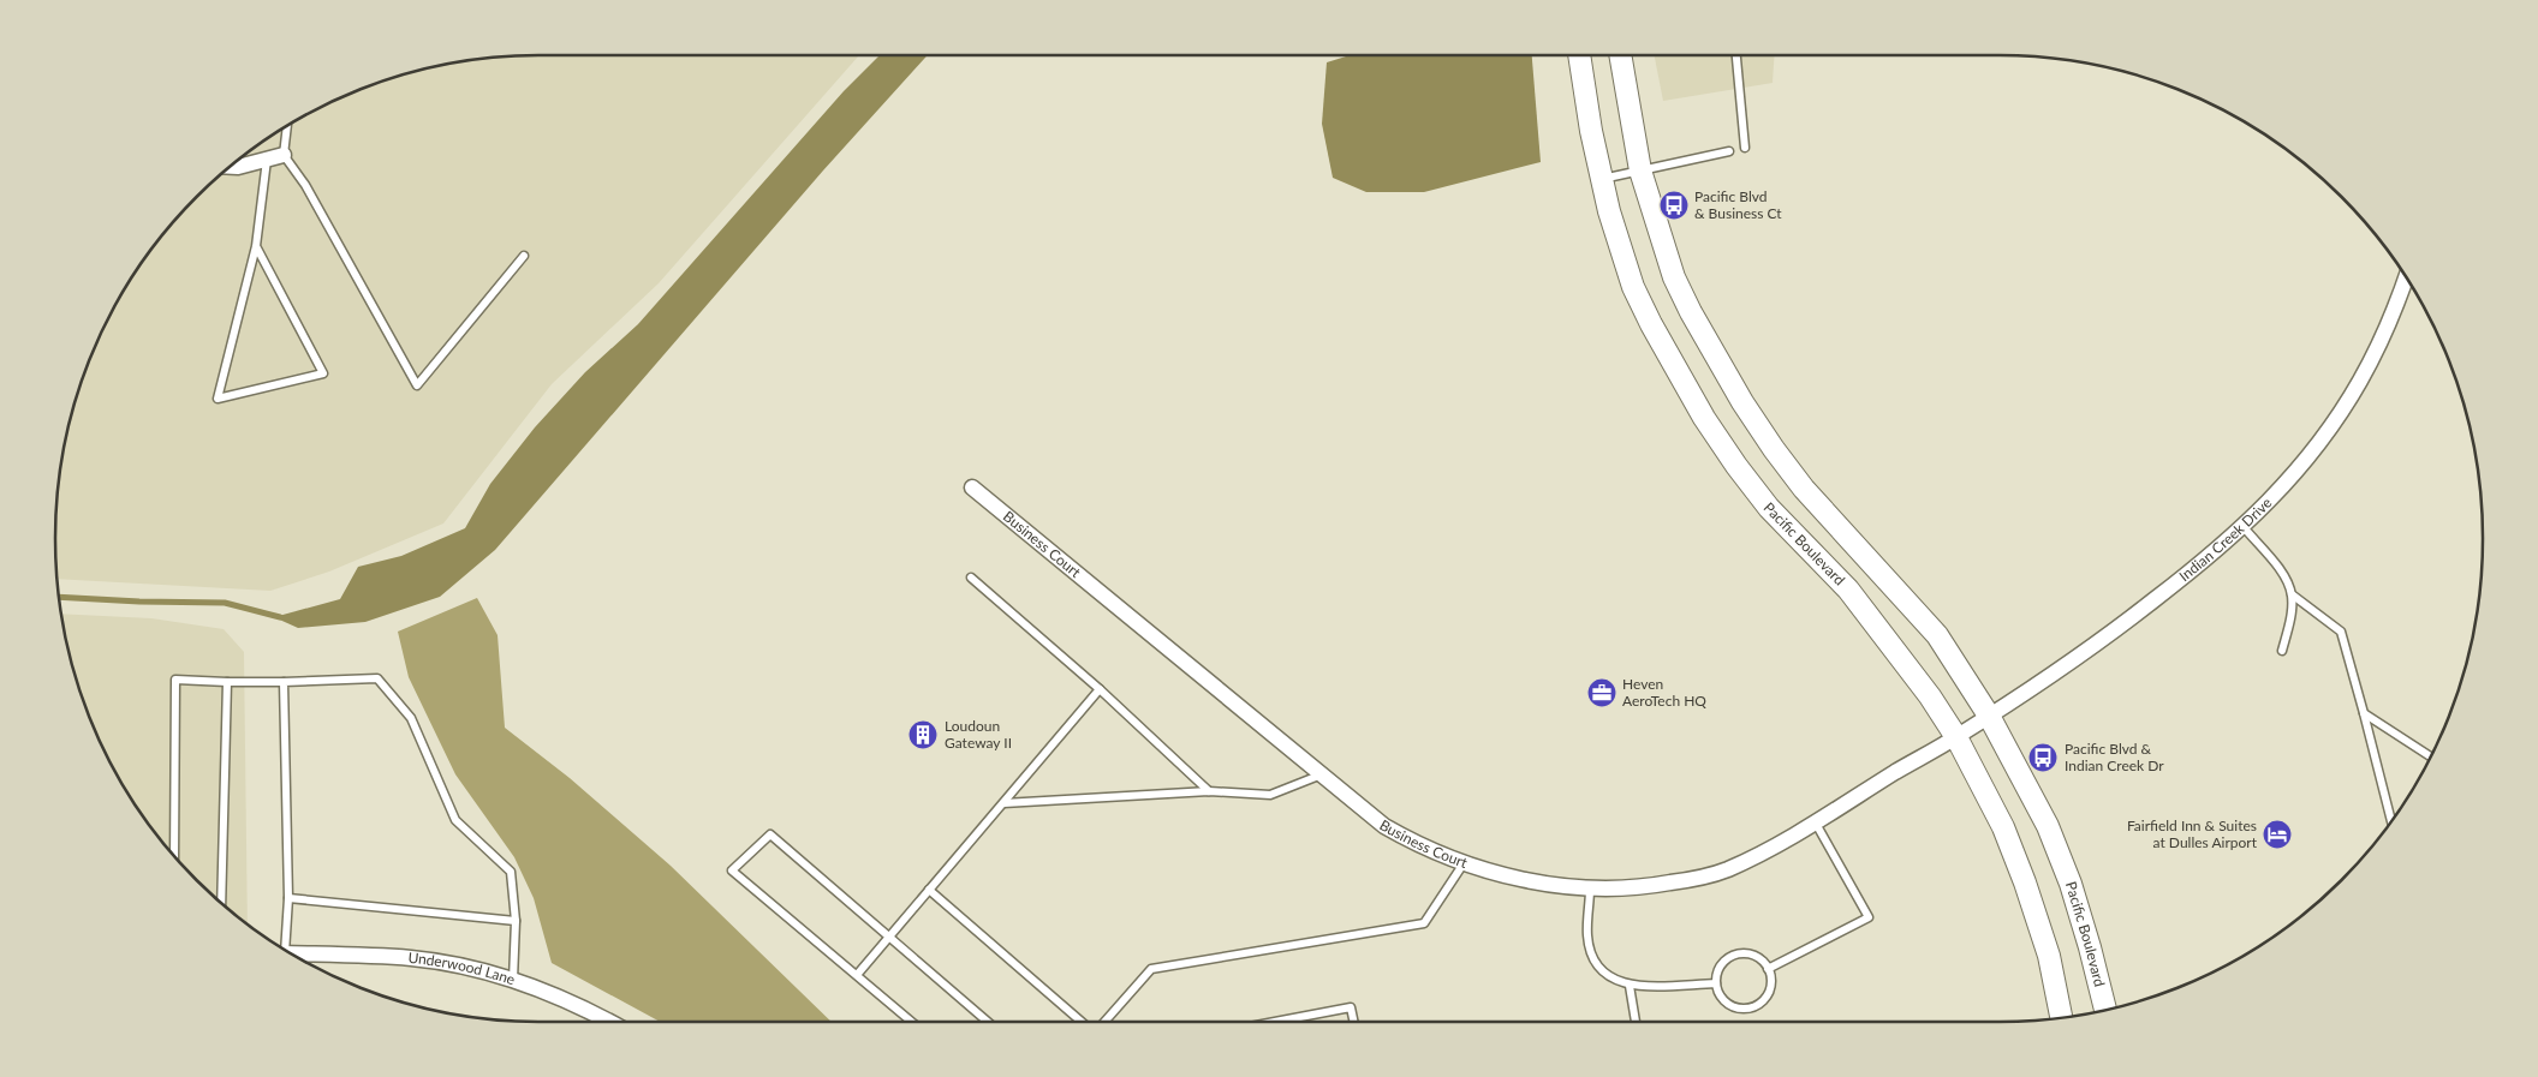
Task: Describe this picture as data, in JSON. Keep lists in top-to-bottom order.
{
  "streets": {
    "main road": ["Pacific Boulevard"],
    "street": ["Indian Creek Drive", "Business Court", "Underwood Lane"]
  },
  "crossings": [
    ["Indian Creek Drive", "Pacific Boulevard"],
    ["Indian Creek Drive", "Business Court"],
    ["Pacific Boulevard", "Business Court"]
  ],
  "places": {
    "bus stop": ["Pacific Blvd & Business Ct", "Pacific Blvd & Indian Creek Dr"],
    "office": ["Heven AeroTech HQ"],
    "building": ["Loudoun Gateway II"],
    "hotel": ["Fairfield Inn & Suites at Dulles Airport"]
  }
}
